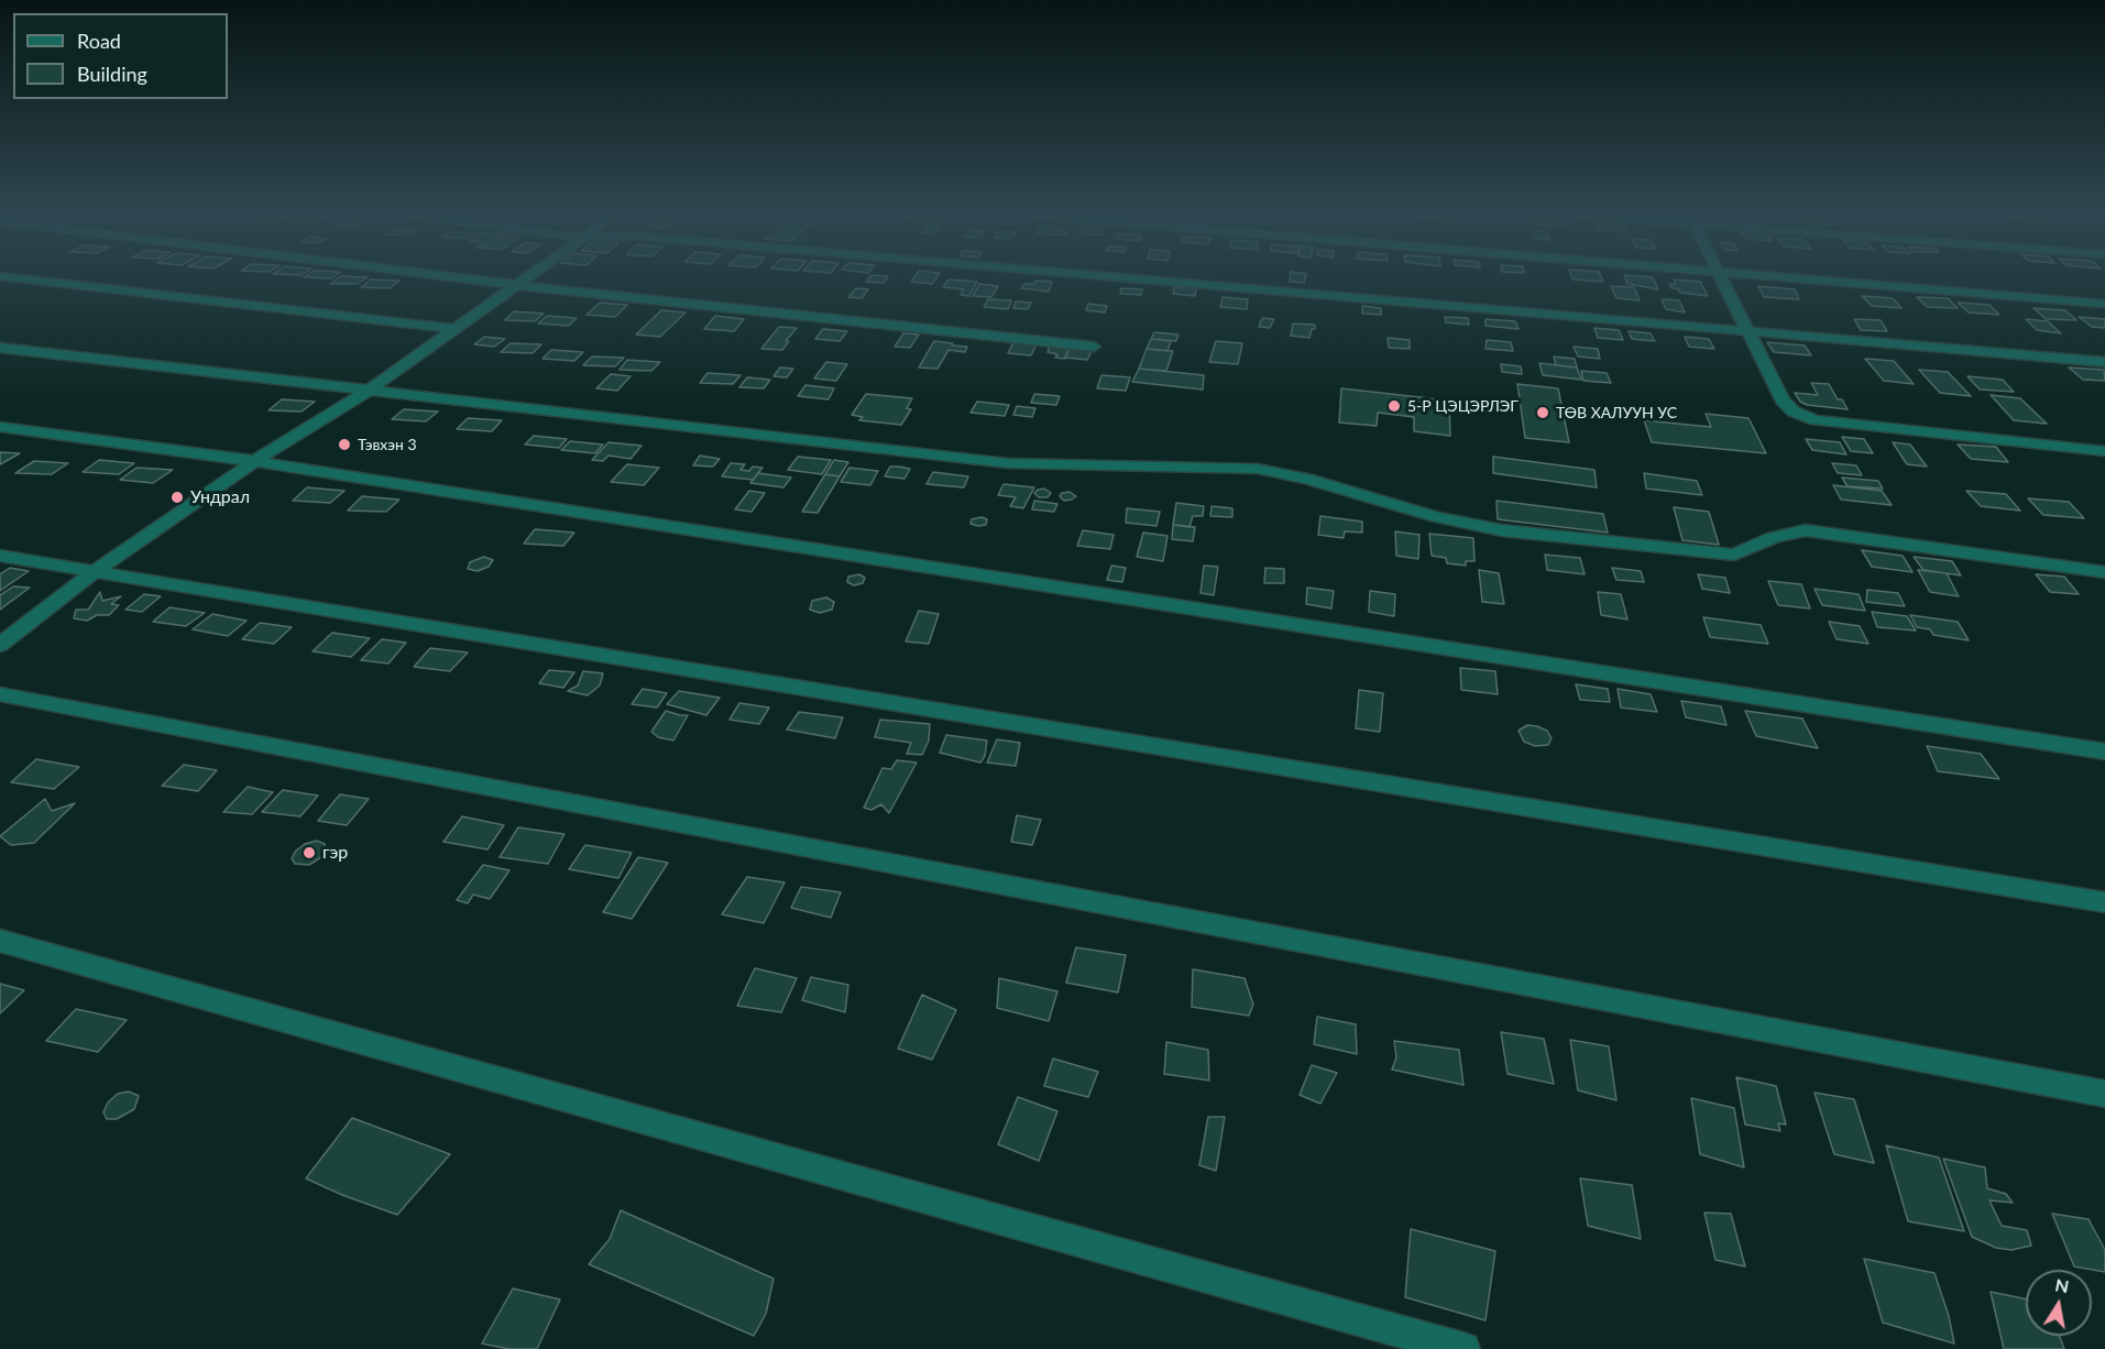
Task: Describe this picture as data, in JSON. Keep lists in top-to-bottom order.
{
  "places": [
    "5-Р ЦЭЦЭРЛЭГ",
    "ТӨВ ХАЛУУН УС",
    "Тэвхэн 3",
    "Ундрал",
    "гэр"
  ],
  "legend": ["Road", "Building"],
  "north": "top"
}
